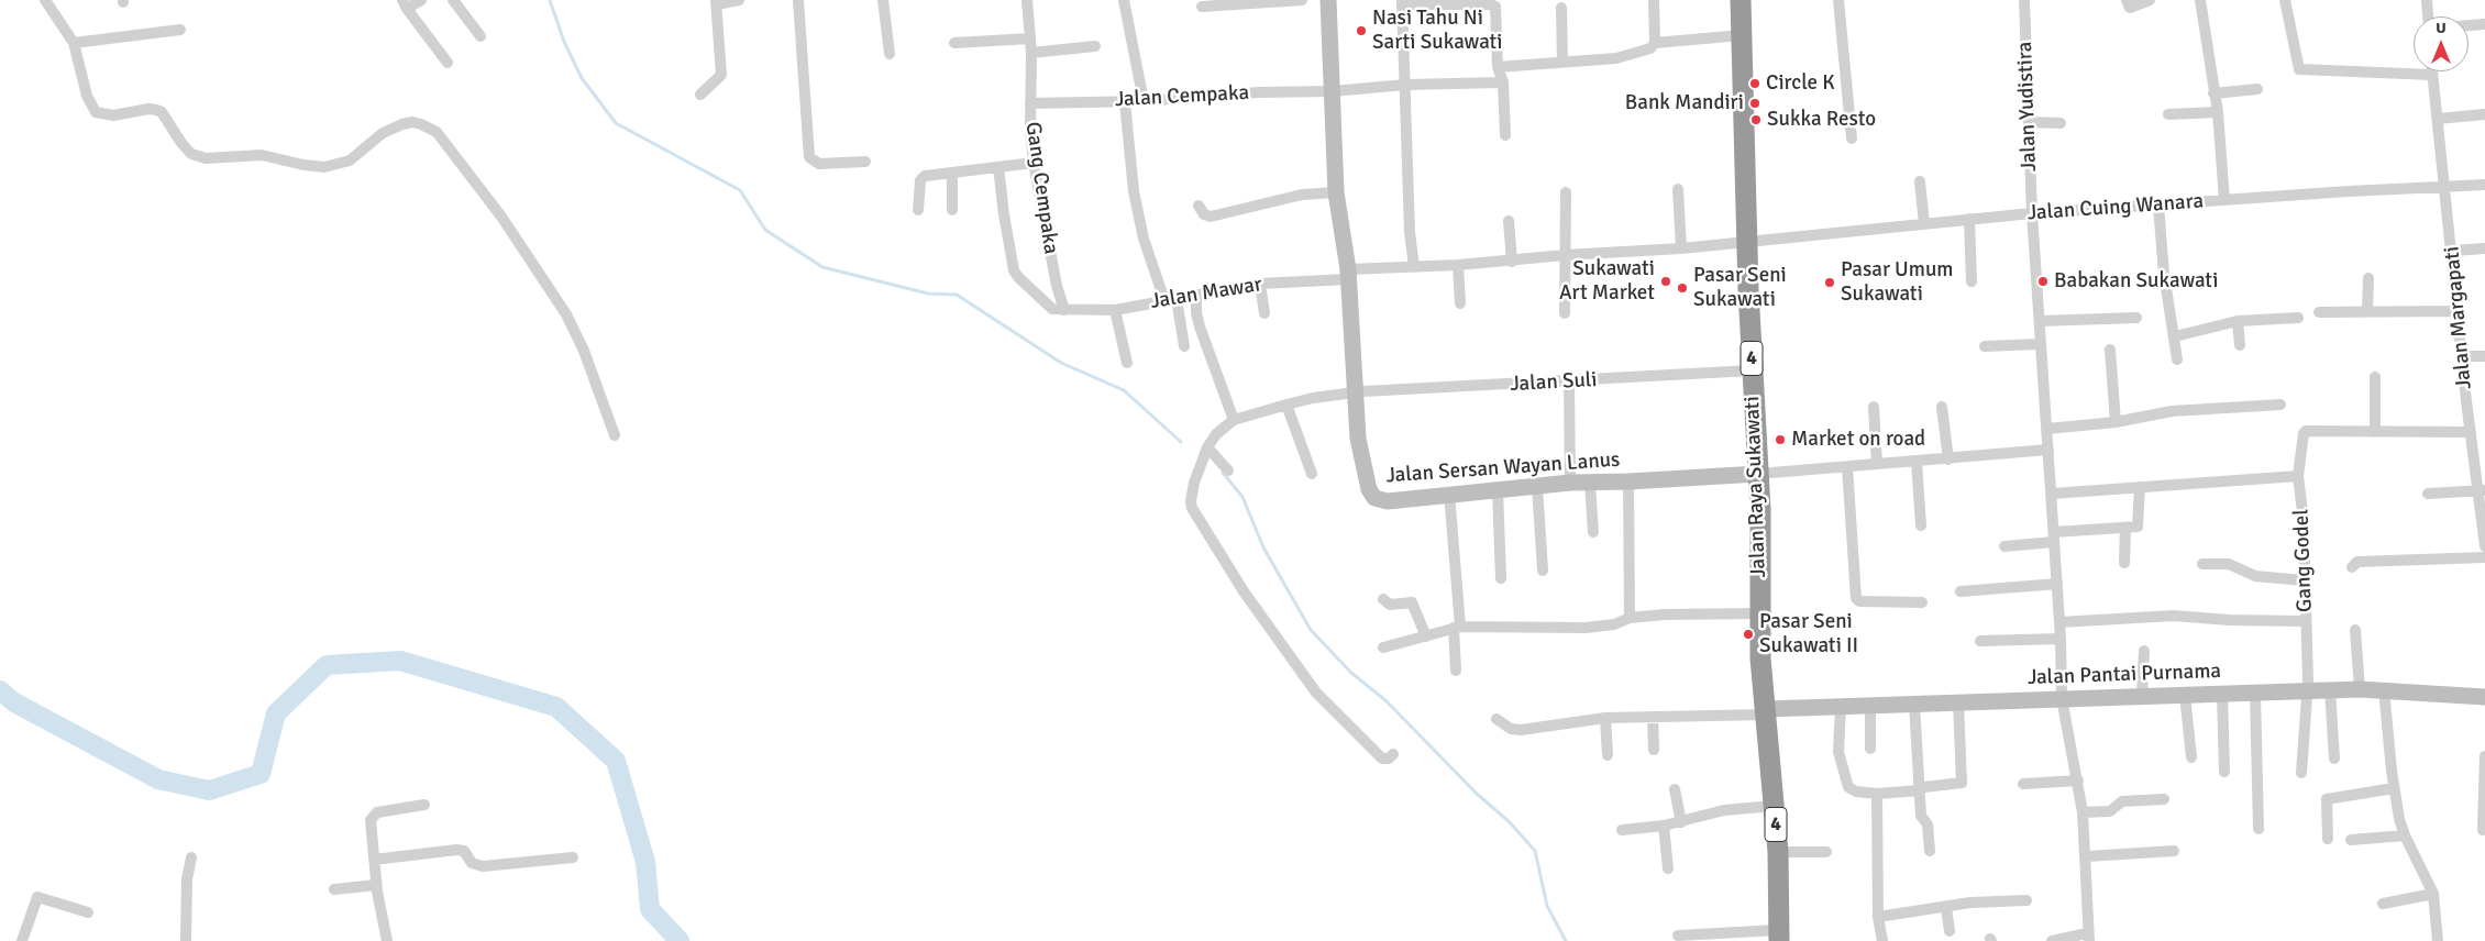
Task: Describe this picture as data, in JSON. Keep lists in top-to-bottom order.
{
  "streets": {
    "highway": ["4", "Jalan Raya Sukawati"],
    "street": [
      "Jalan Cempaka",
      "Jalan Yudistira",
      "Gang Cempaka",
      "Jalan Cuing Wanara",
      "Jalan Mawar",
      "Jalan Margapati",
      "Jalan Suli",
      "Jalan Sersan Wayan Lanus",
      "Gang Godel",
      "Jalan Pantai Purnama"
    ]
  },
  "crossings": [
    ["Jalan Cempaka", "Gang Cempaka"],
    ["Jalan Cempaka", "Jalan Sersan Wayan Lanus"],
    ["Jalan Yudistira", "Jalan Cuing Wanara"],
    ["Jalan Yudistira", "Jalan Pantai Purnama"],
    ["Gang Cempaka", "Jalan Mawar"],
    ["Jalan Cuing Wanara", "Jalan Mawar"],
    ["Jalan Cuing Wanara", "Jalan Margapati"],
    ["Jalan Cuing Wanara", "Jalan Raya Sukawati"],
    ["Jalan Mawar", "Jalan Sersan Wayan Lanus"],
    ["Jalan Suli", "Jalan Sersan Wayan Lanus"],
    ["Jalan Suli", "Jalan Raya Sukawati"],
    ["Jalan Sersan Wayan Lanus", "Jalan Raya Sukawati"],
    ["Jalan Raya Sukawati", "Jalan Pantai Purnama"],
    ["Gang Godel", "Jalan Pantai Purnama"]
  ],
  "places": [
    "Nasi Tahu Ni Sarti Sukawati",
    "Circle K",
    "Bank Mandiri",
    "Sukka Resto",
    "Sukawati Art Market",
    "Babakan Sukawati",
    "Pasar Umum Sukawati",
    "Pasar Seni Sukawati",
    "Market on road",
    "Pasar Seni Sukawati II"
  ],
  "north": "top"
}
